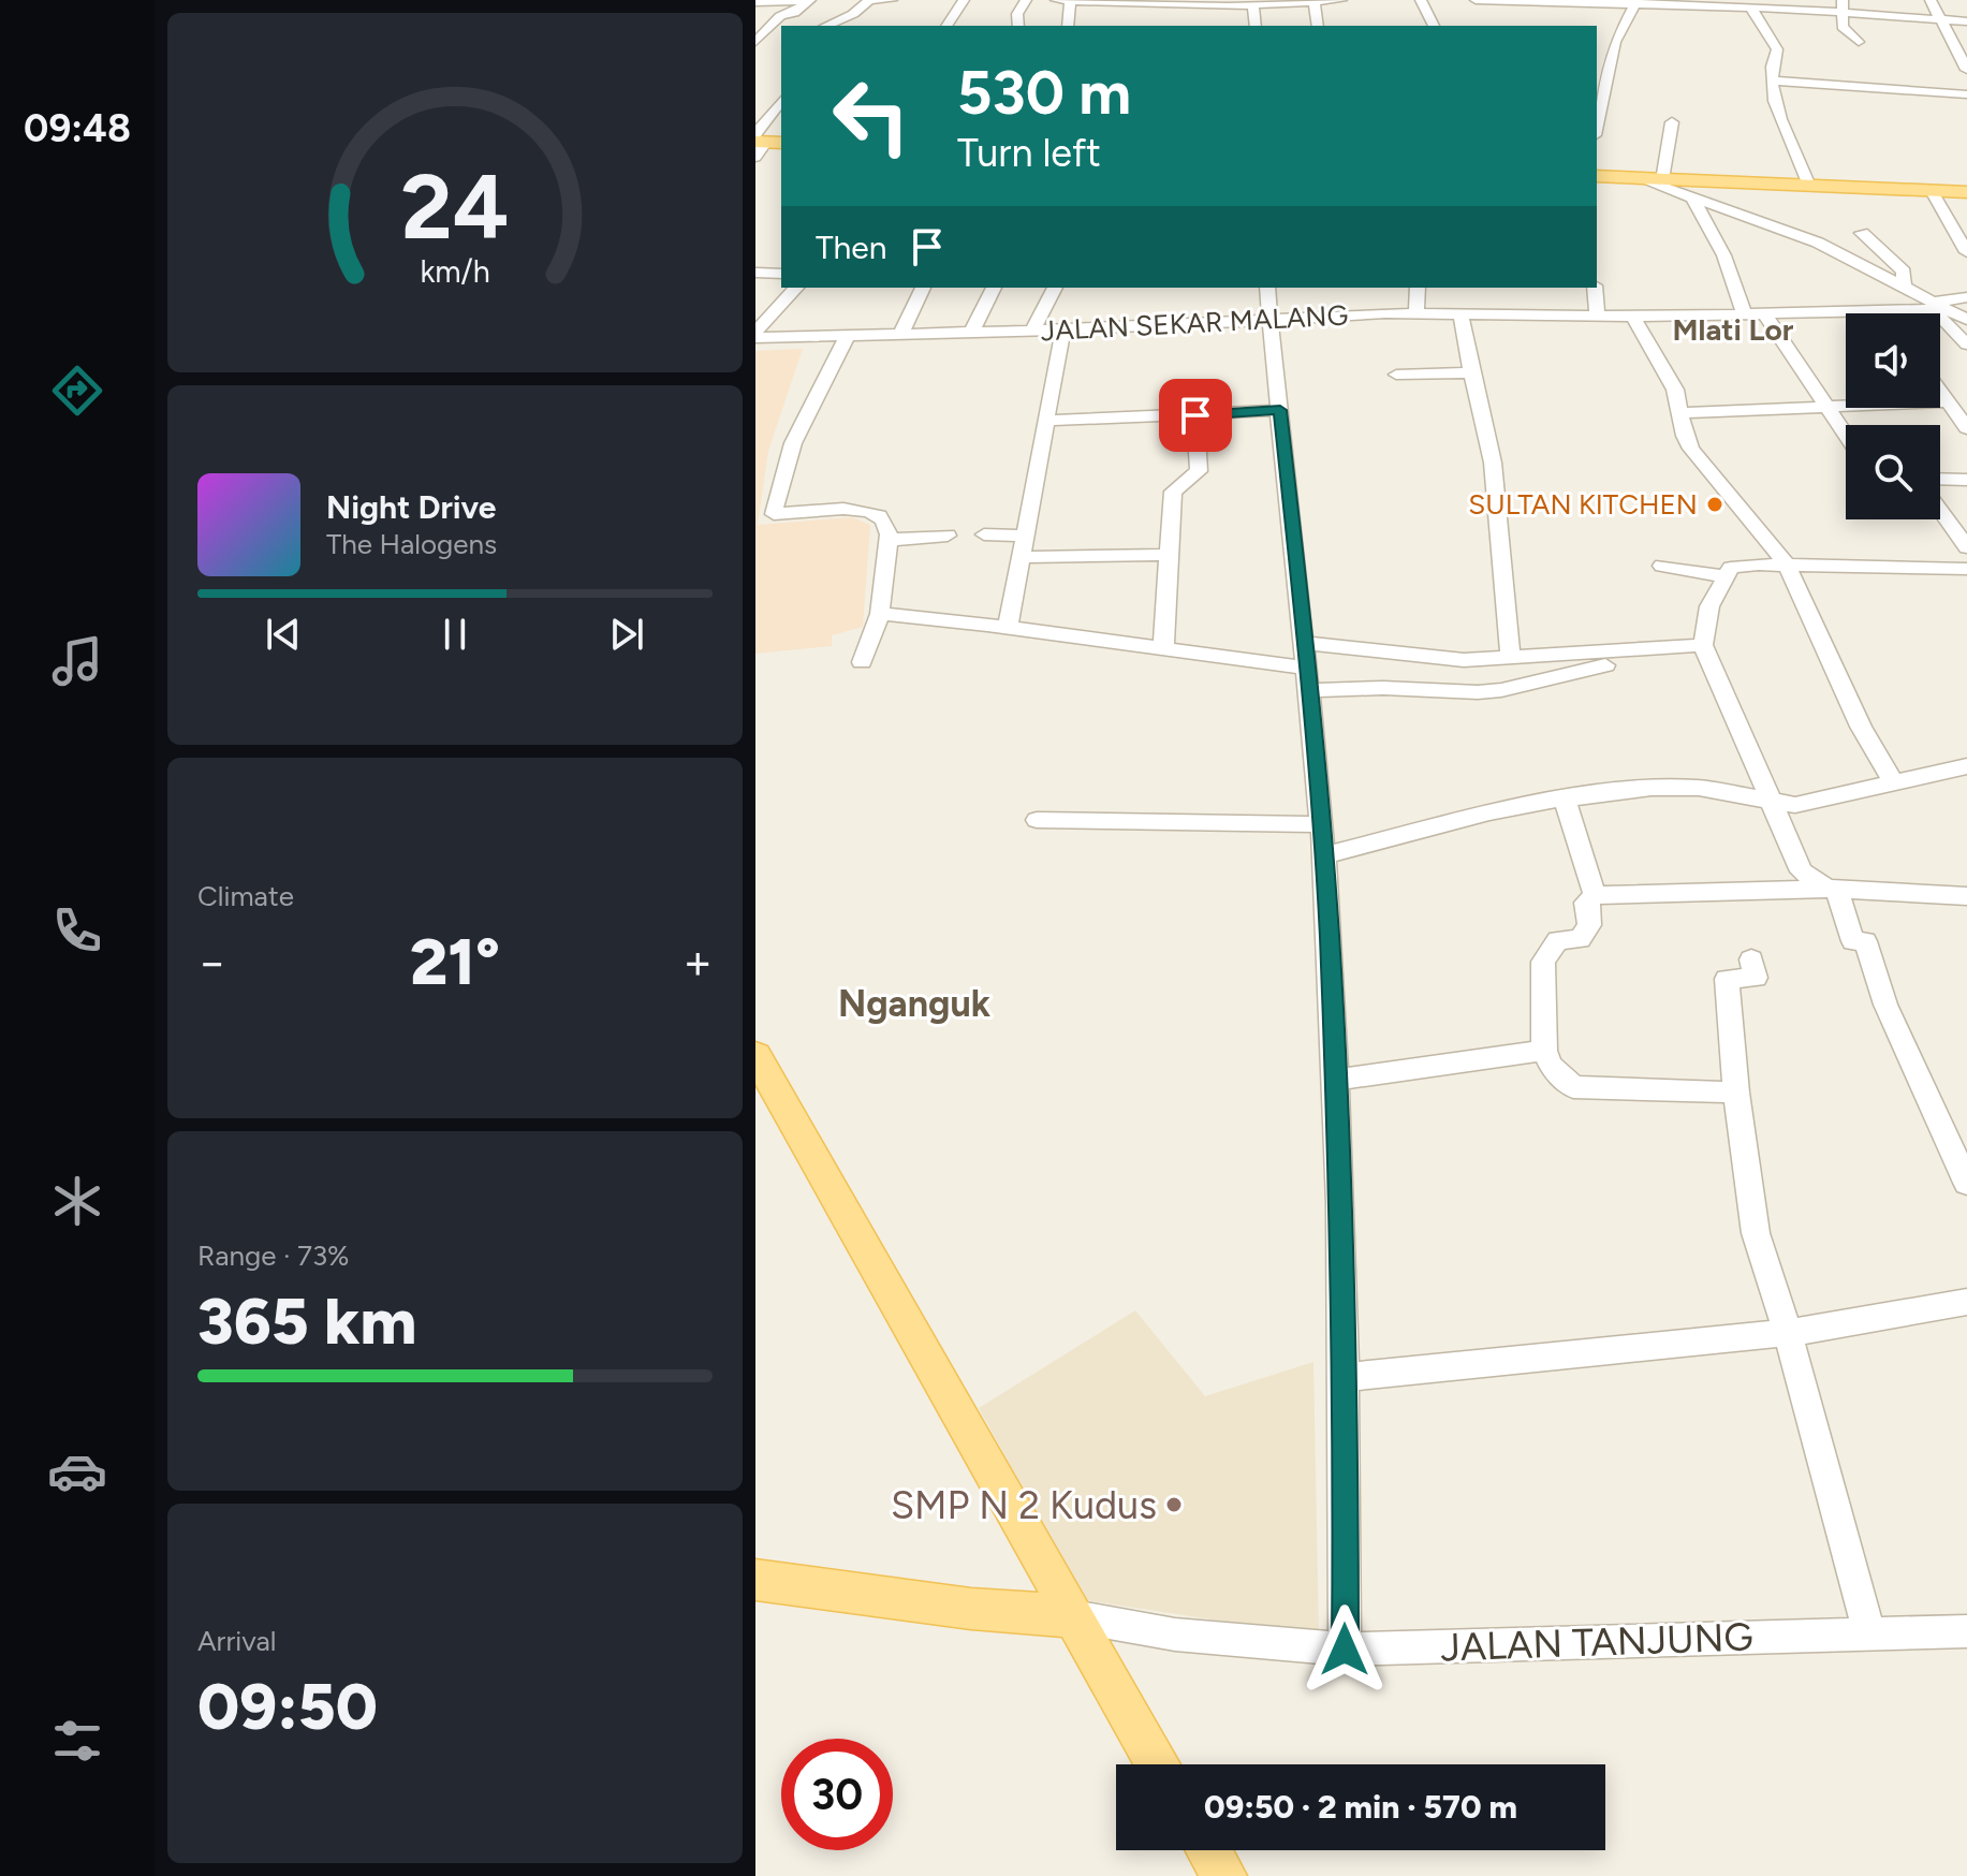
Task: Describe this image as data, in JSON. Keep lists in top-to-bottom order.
{
  "streets": {
    "street": ["JALAN SEKAR MALANG", "JALAN TANJUNG"]
  },
  "districts": ["Mlati Lor", "Nganguk"],
  "places": ["SULTAN KITCHEN", "SMP N 2 Kudus"],
  "page": {
    "tabs": "09:48",
    "turn": ["530 m", "Turn left"],
    "then": "Then",
    "song": ["Night Drive", "The Halogens"],
    "tile": [
      "Climate",
      ["Range · 73%", "365 km"],
      ["Arrival", "09:50"]
    ],
    "heat": ["−", "21°", "+"],
    "limit": "30",
    "trip": "09:50 · 2 min · 570 m",
    "gauge": ["24", "km/h"]
  }
}
